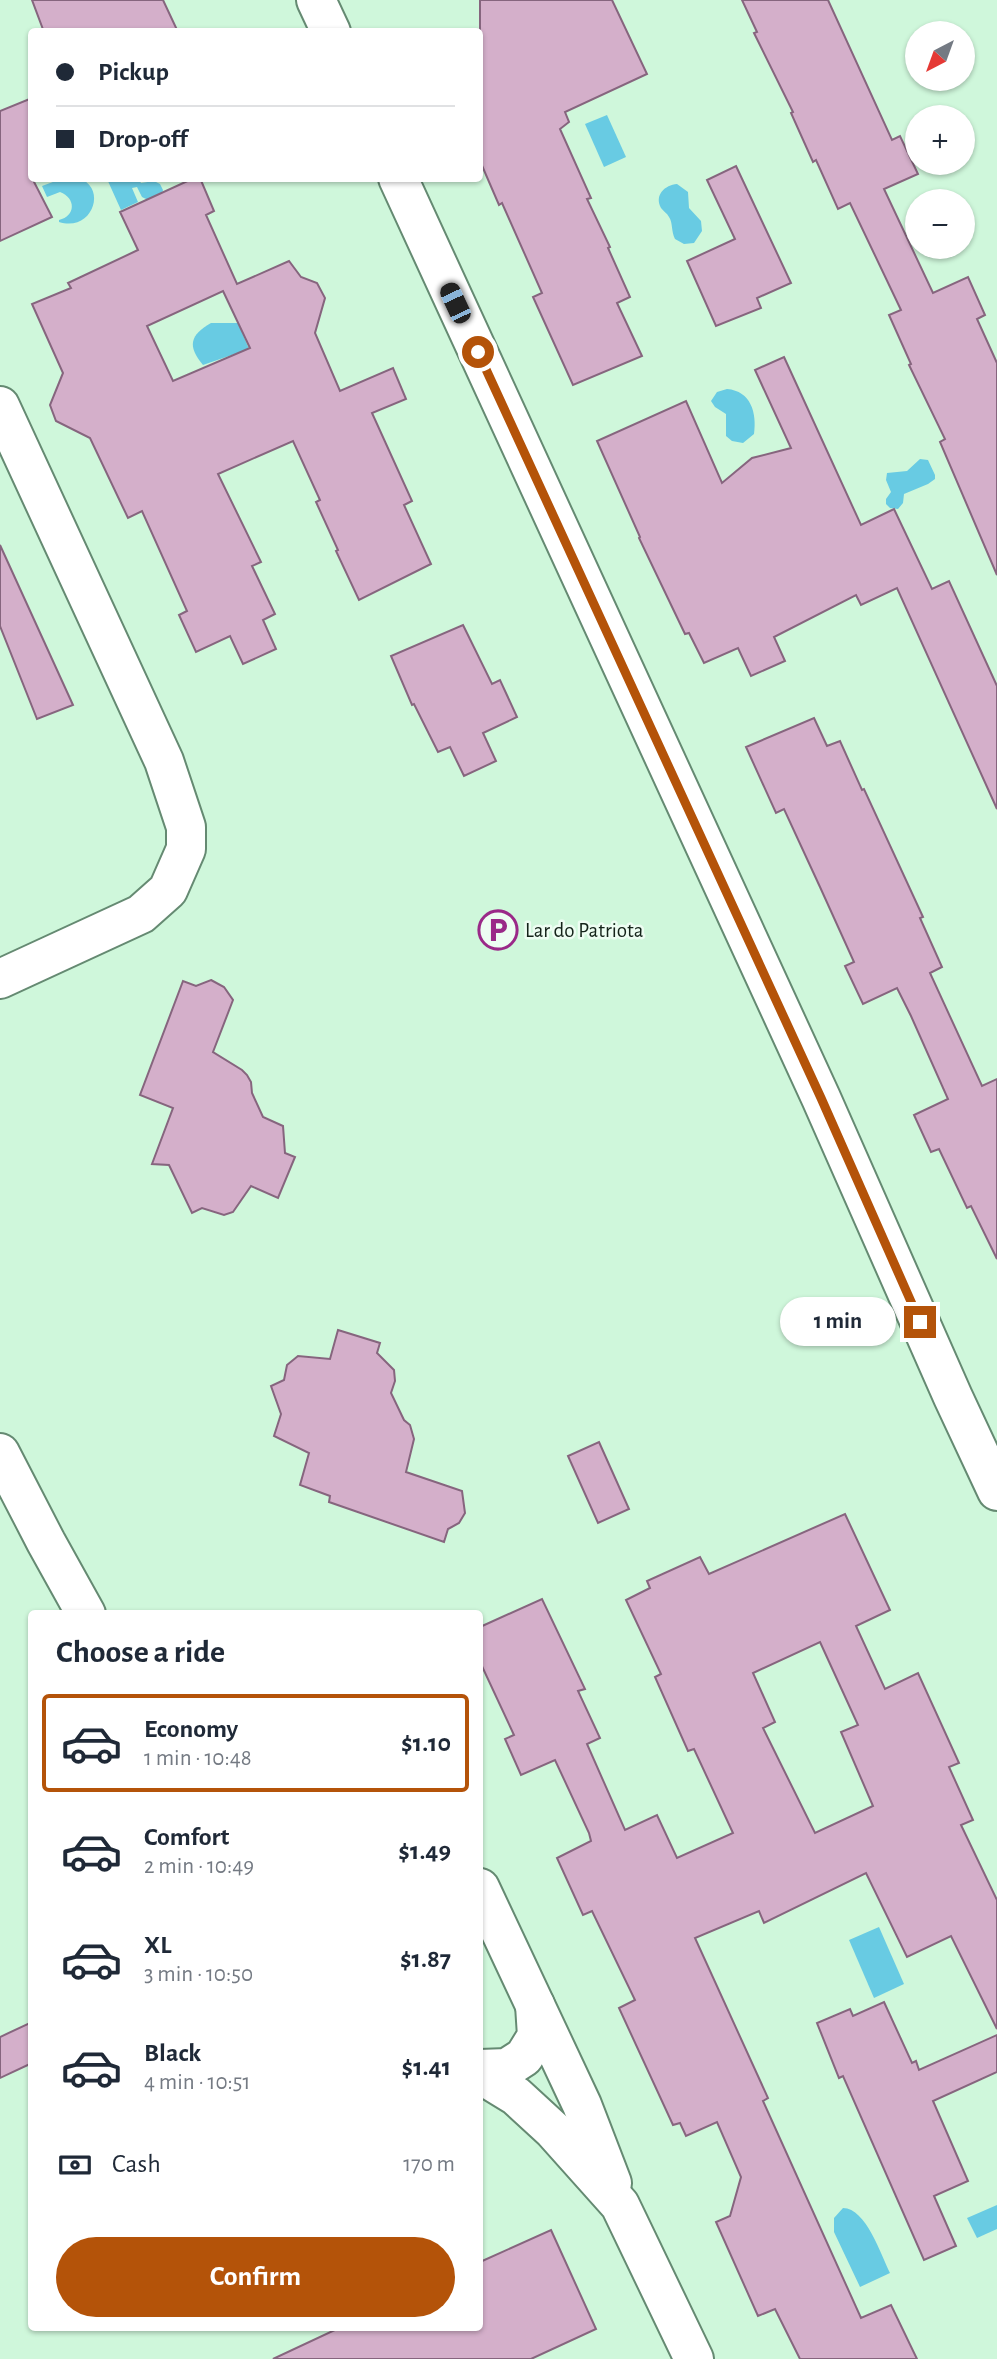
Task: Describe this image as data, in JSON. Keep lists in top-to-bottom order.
{
  "places": {
    "parking": ["Lar do Patriota"]
  },
  "north": "bottom left",
  "page": {
    "map_buttons": ["+", "−"],
    "banner": ["Pickup", "Drop-off"],
    "bubble": "1 min",
    "heading": "Choose a ride",
    "list": [
      {
        "name": "Economy",
        "note": "1 min · 10:48",
        "value": "$1.10"
      },
      {
        "name": "Comfort",
        "note": "2 min · 10:49",
        "value": "$1.49"
      },
      {
        "name": "XL",
        "note": "3 min · 10:50",
        "value": "$1.87"
      },
      {
        "name": "Black",
        "note": "4 min · 10:51",
        "value": "$1.41"
      }
    ],
    "pay": ["Cash", "170 m"],
    "buttons": "Confirm"
  }
}
